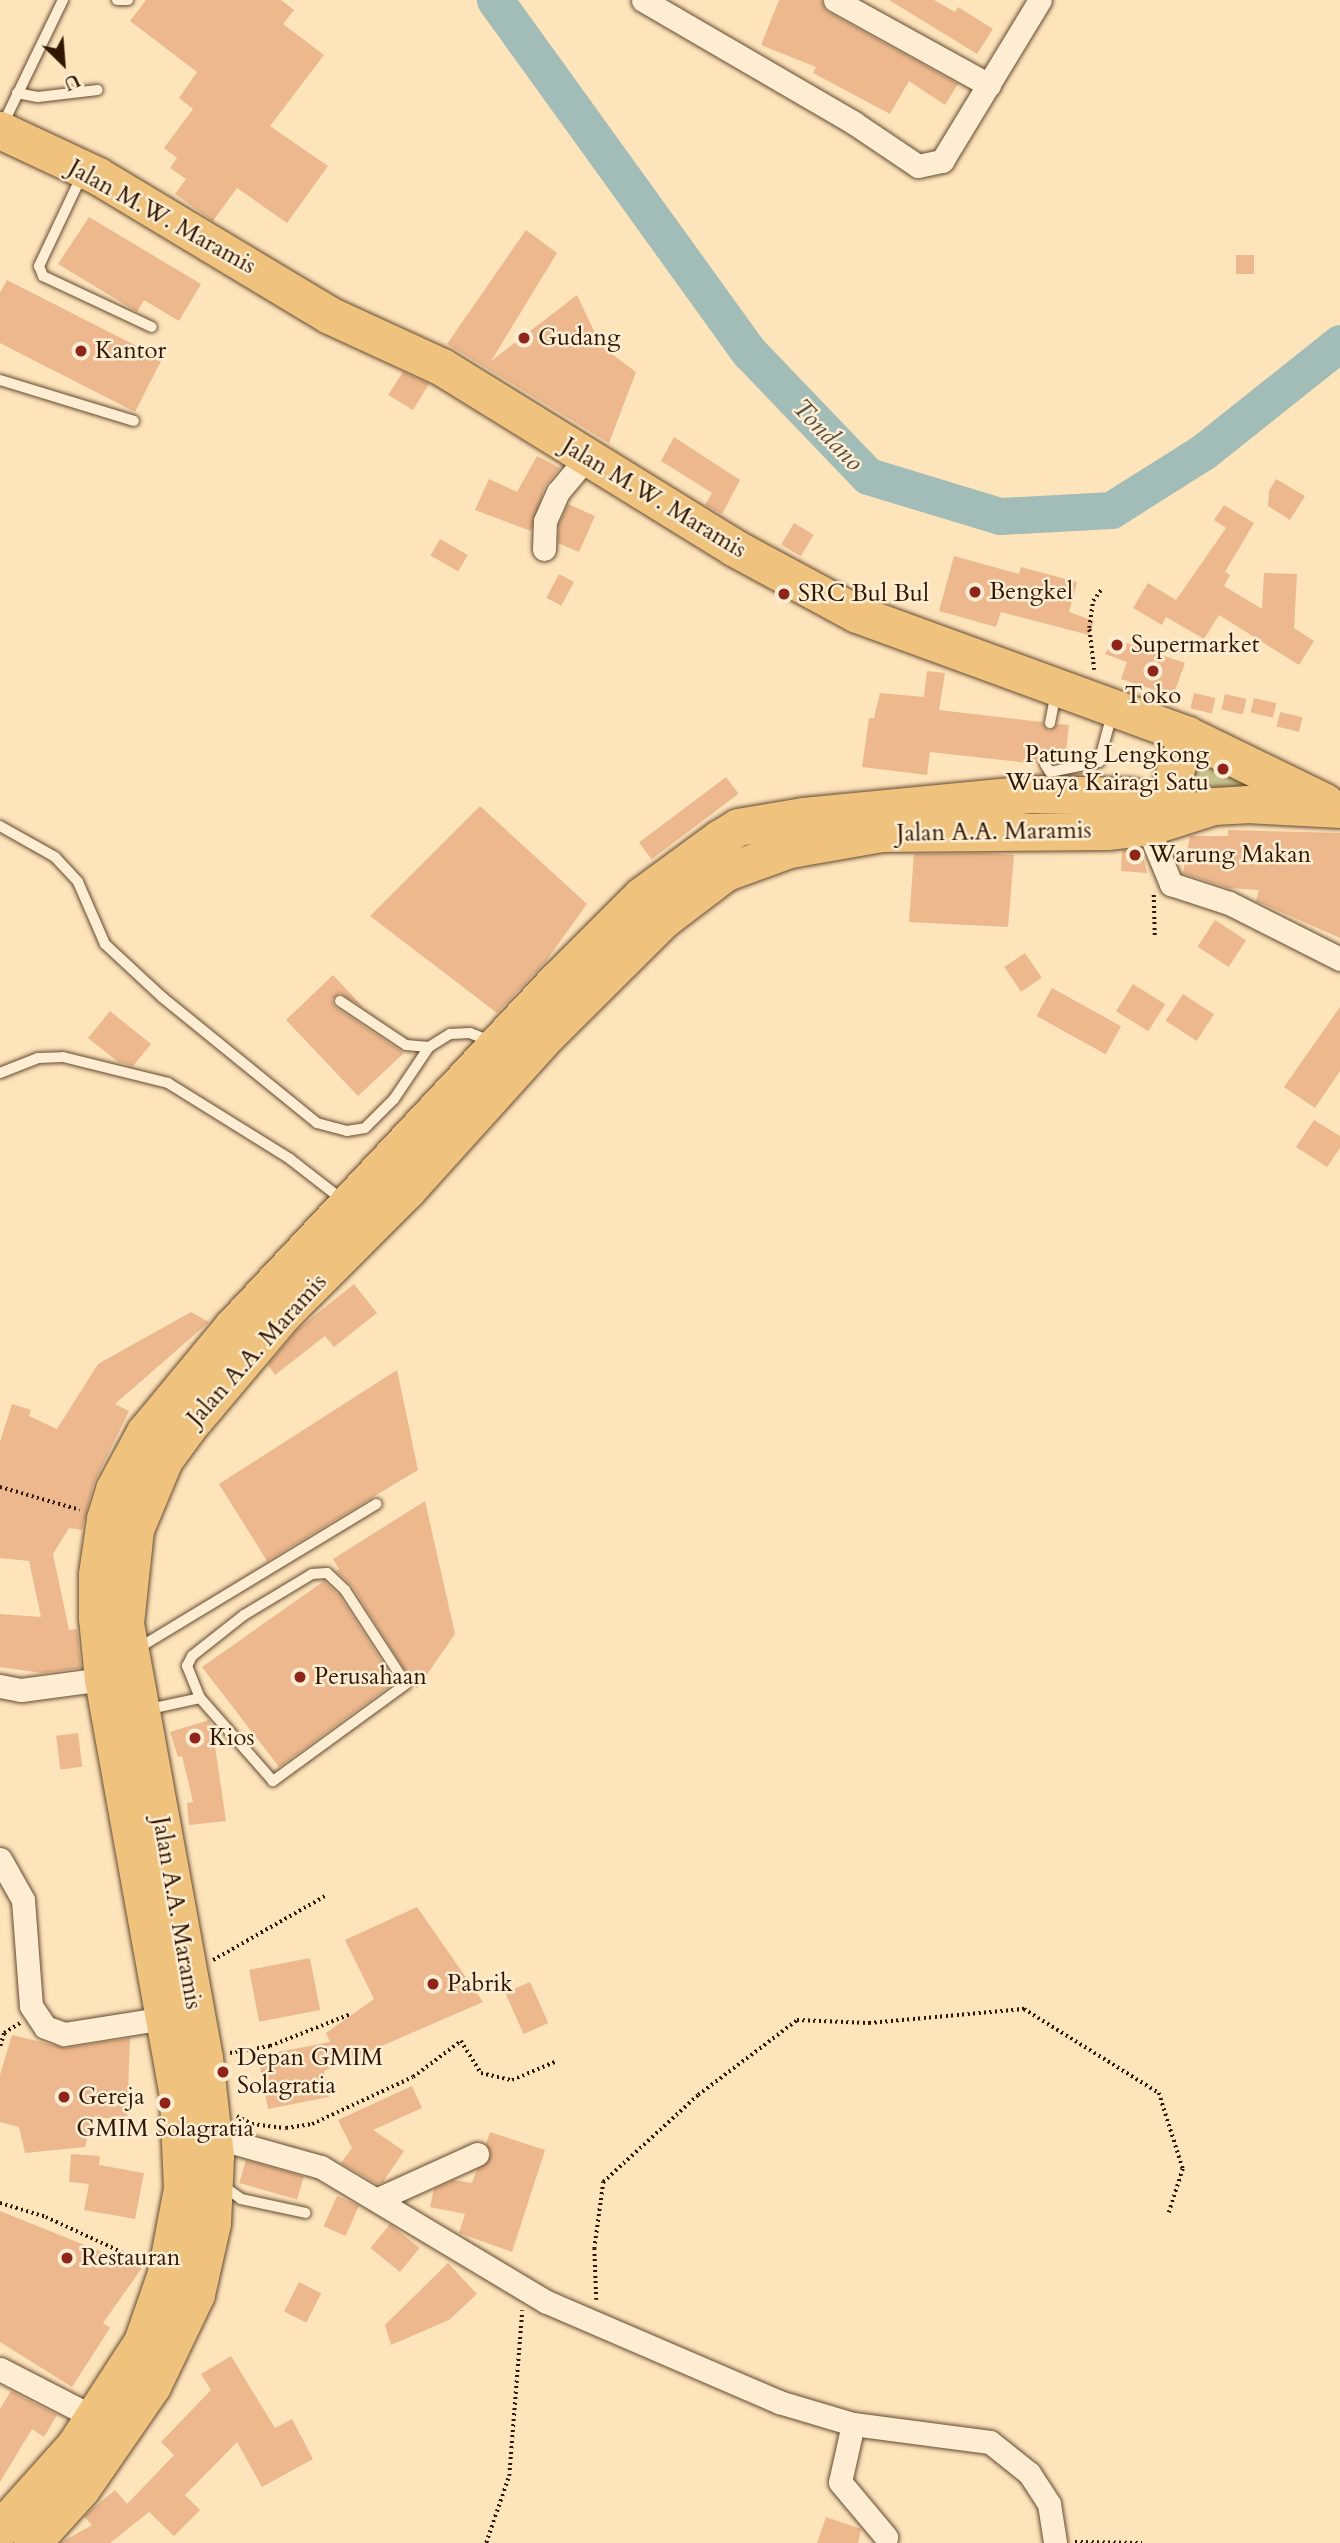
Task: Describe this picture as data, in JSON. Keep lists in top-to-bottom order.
{
  "streets": {
    "highway": ["Jalan M.W. Maramis", "Jalan A.A. Maramis"]
  },
  "water": ["Tondano"],
  "places": [
    "Gudang",
    "Kantor",
    "Bengkel",
    "SRC Bul Bul",
    "Supermarket",
    "Toko",
    "Patung Lengkong Wuaya Kairagi Satu",
    "Warung Makan",
    "Perusahaan",
    "Kios",
    "Pabrik",
    "Depan GMIM Solagratia",
    "Gereja",
    "GMIM Solagratia",
    "Restauran"
  ],
  "north": "bottom right"
}
